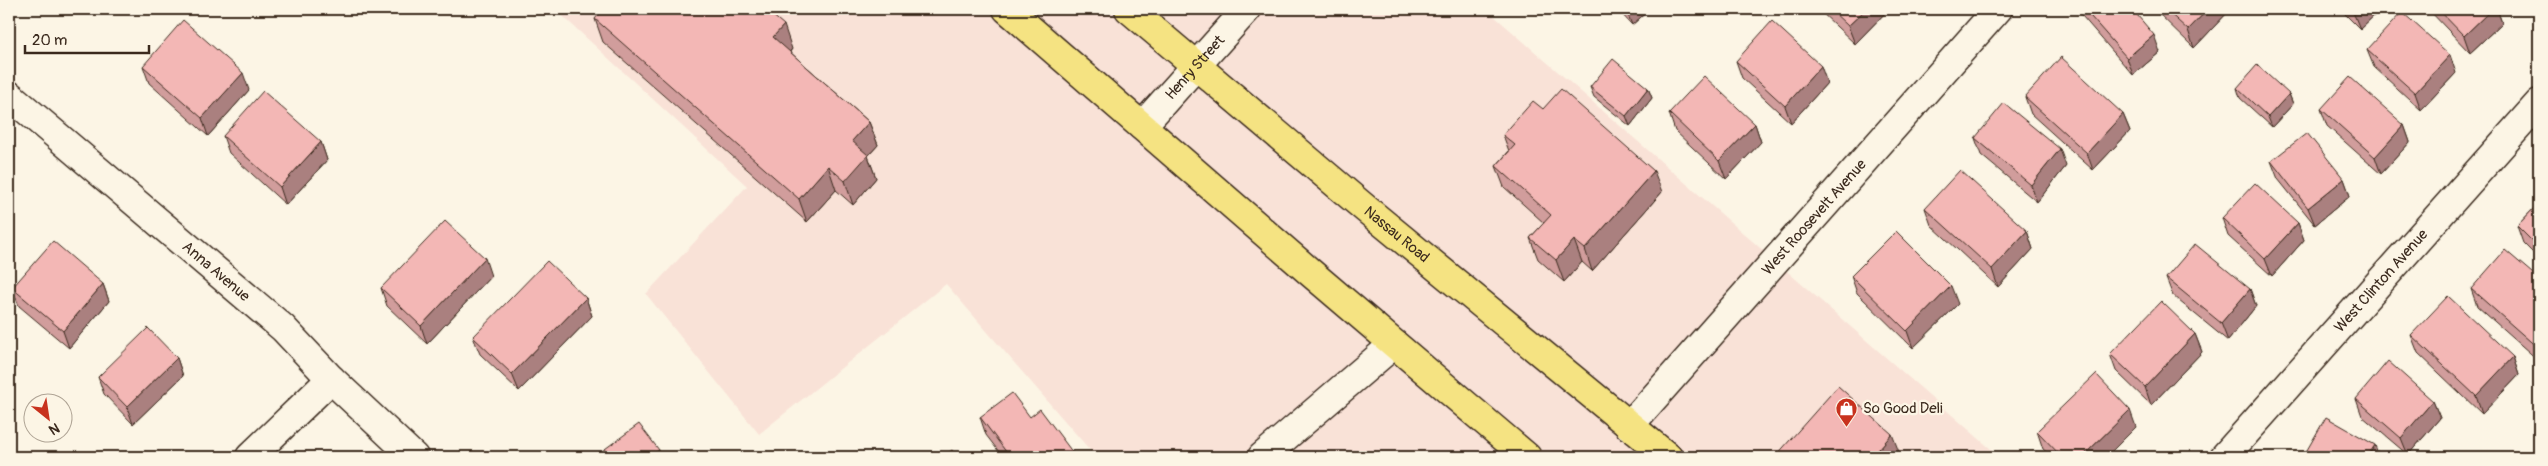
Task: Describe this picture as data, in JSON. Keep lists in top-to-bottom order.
{
  "streets": {
    "main road": ["Nassau Road"],
    "street": [
      "Henry Street",
      "West Roosevelt Avenue",
      "Anna Avenue",
      "West Clinton Avenue"
    ]
  },
  "crossings": [
    ["Henry Street", "Nassau Road"],
    ["West Roosevelt Avenue", "Nassau Road"]
  ],
  "places": {
    "shop": ["So Good Deli"]
  },
  "scale_bar": "20 m",
  "north": "bottom right"
}
